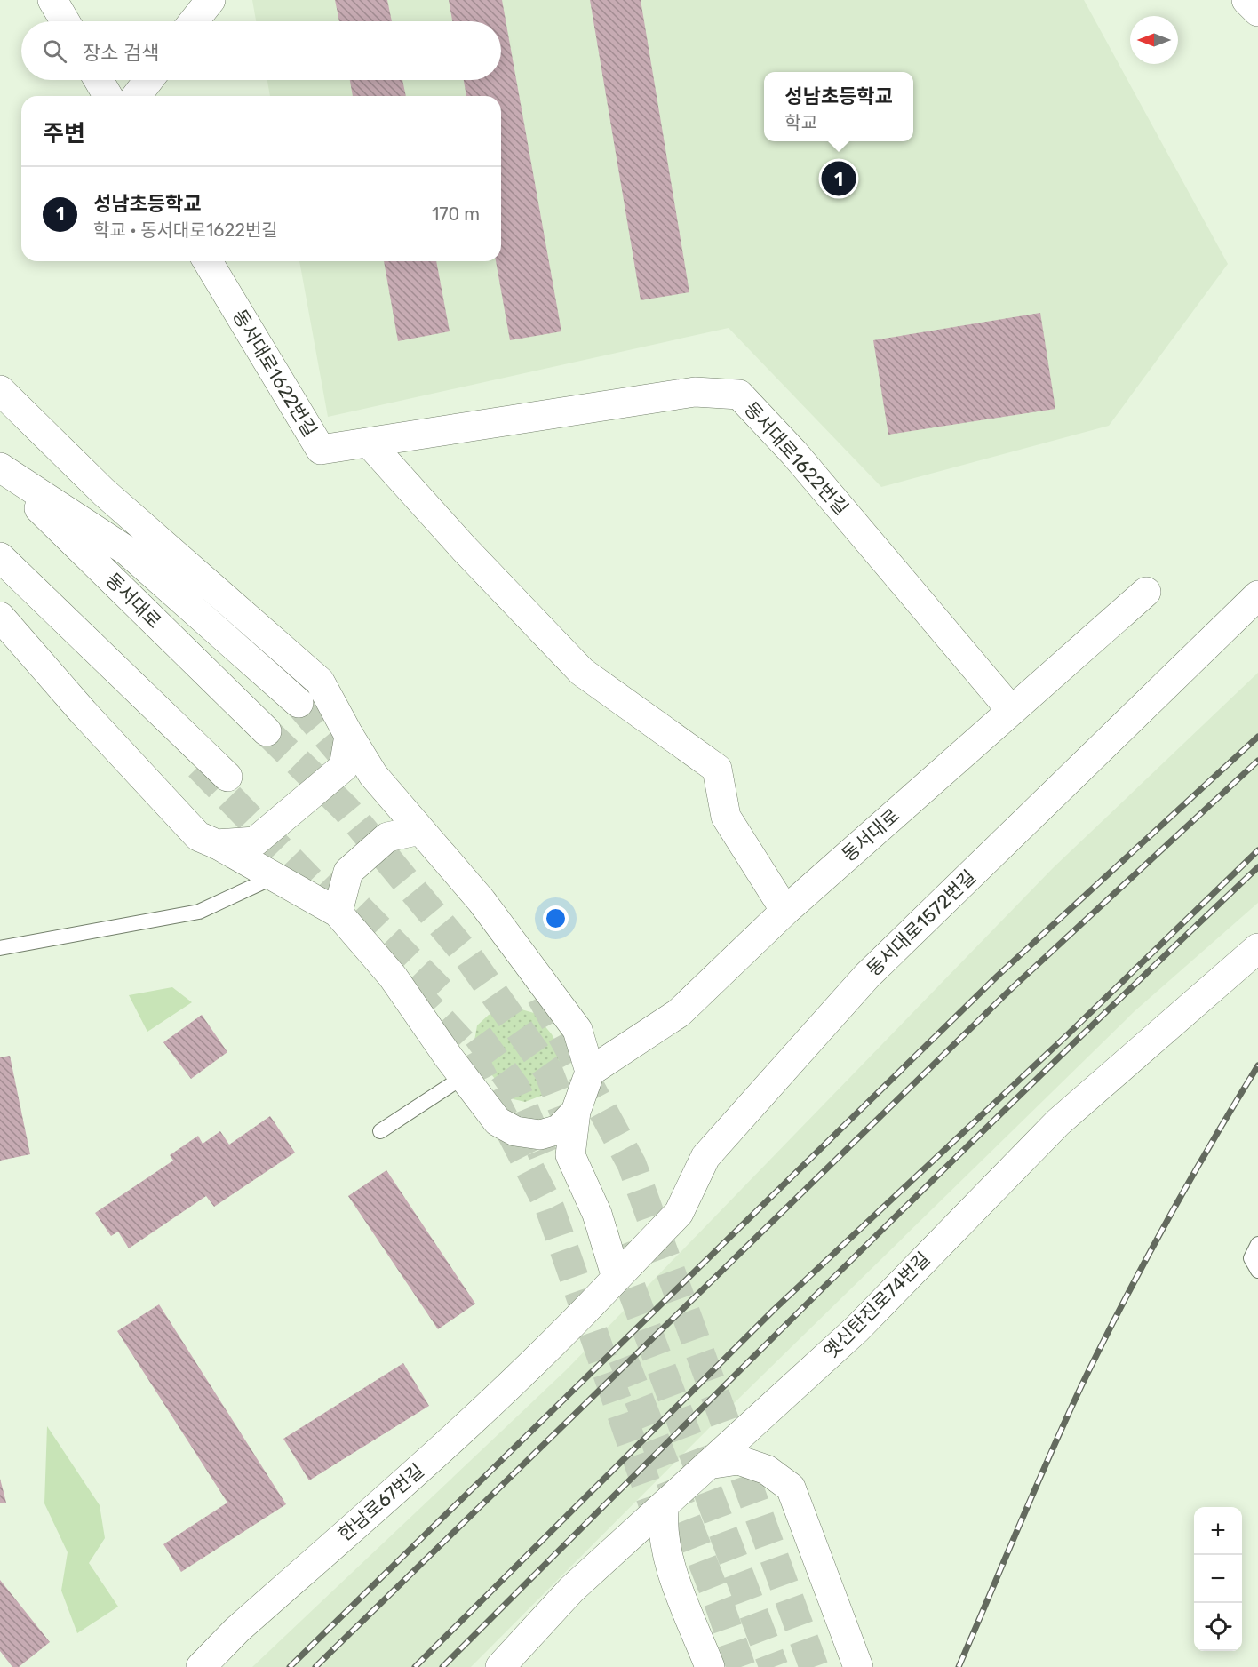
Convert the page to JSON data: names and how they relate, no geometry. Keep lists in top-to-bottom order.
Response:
{
  "streets": {
    "street": [
      "동서대로1622번길",
      "동서대로",
      "동서대로1572번길",
      "옛신탄진로74번길",
      "한남로67번길"
    ]
  },
  "crossings": [
    ["동서대로1622번길", "동서대로"],
    ["동서대로1572번길", "한남로67번길"]
  ],
  "north": "left",
  "page": {
    "search": "장소 검색",
    "popup": ["성남초등학교", "학교"],
    "heading": "주변",
    "pins": "1",
    "list": [
      {
        "mark": "1",
        "name": "성남초등학교",
        "note": "학교 · 동서대로1622번길",
        "value": "170 m"
      }
    ],
    "map_buttons": ["+", "−"]
  }
}
